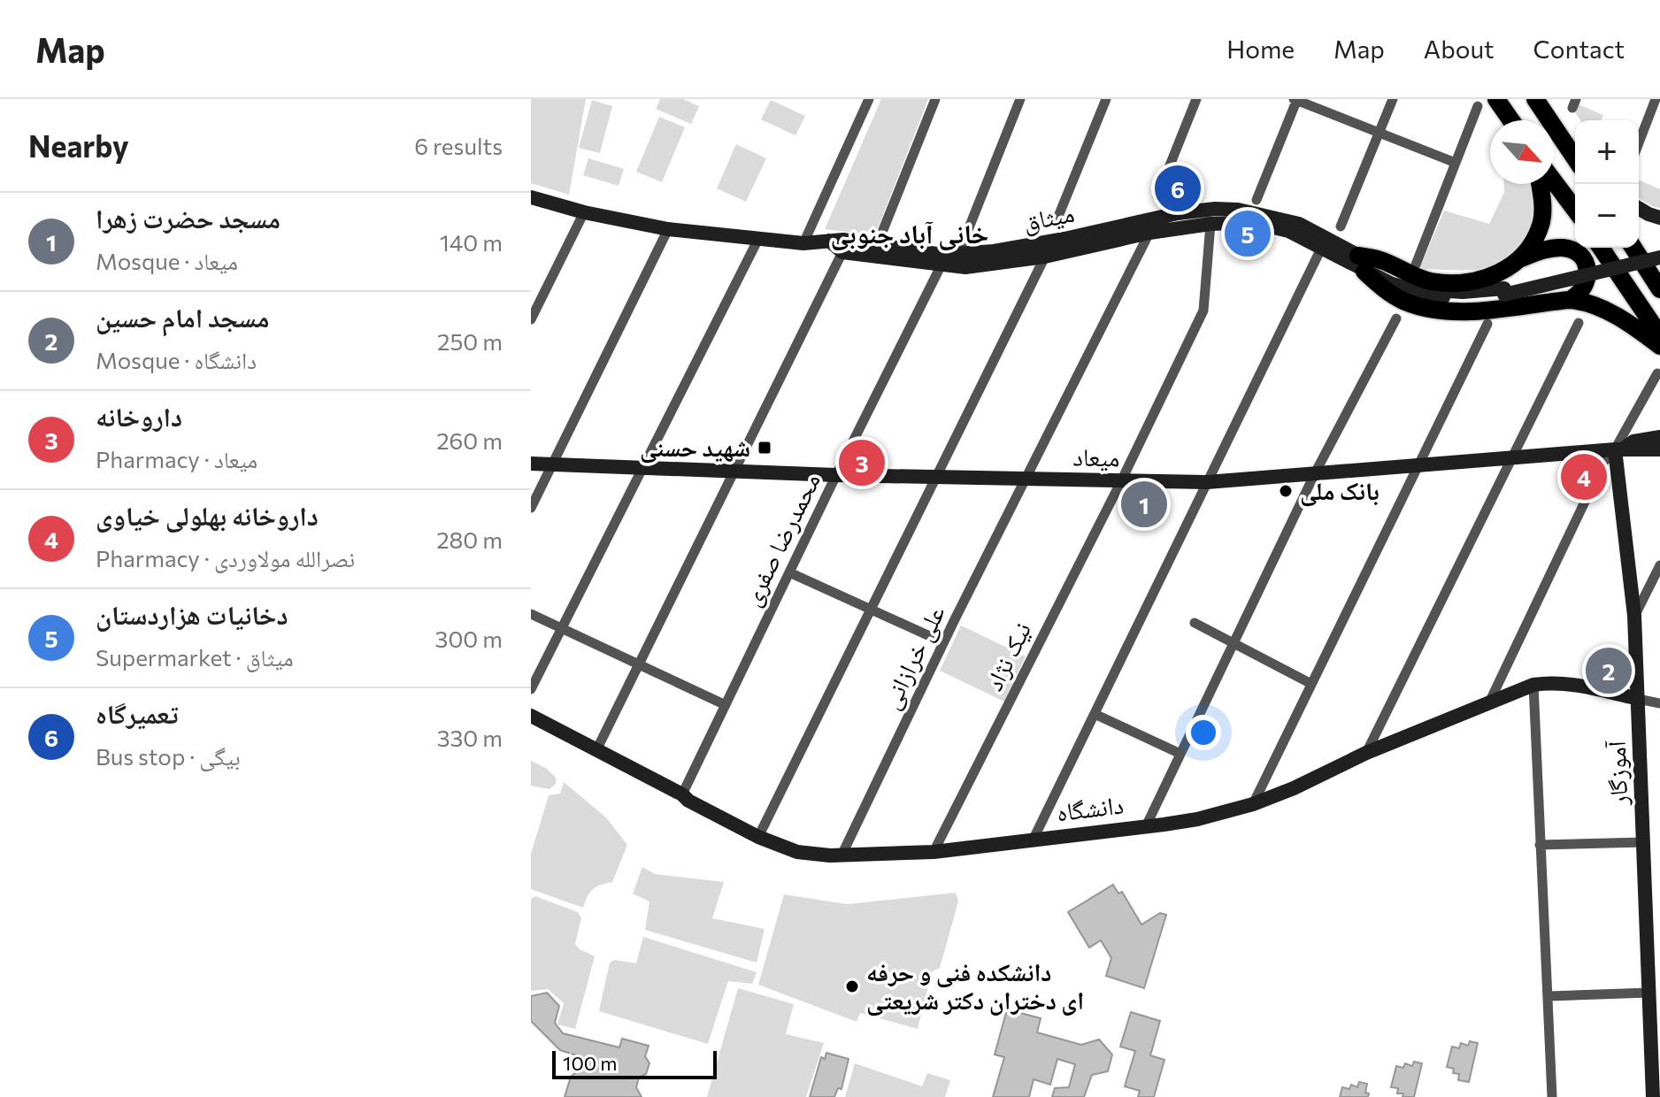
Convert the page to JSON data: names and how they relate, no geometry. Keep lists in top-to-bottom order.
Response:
{
  "streets": {
    "street": [
      "میثاق",
      "میعاد",
      "محمدرضا صفری",
      "نیک نژاد",
      "علی خرازانی",
      "آموزگار",
      "دانشگاه"
    ]
  },
  "crossings": [
    ["میثاق", "محمدرضا صفری"],
    ["میثاق", "نیک نژاد"],
    ["میثاق", "علی خرازانی"],
    ["میعاد", "محمدرضا صفری"],
    ["میعاد", "نیک نژاد"],
    ["میعاد", "علی خرازانی"],
    ["میعاد", "آموزگار"],
    ["محمدرضا صفری", "دانشگاه"],
    ["نیک نژاد", "دانشگاه"],
    ["علی خرازانی", "دانشگاه"],
    ["آموزگار", "دانشگاه"]
  ],
  "districts": ["خانی آباد جنوبی"],
  "places": {
    "transit": ["شهید حسنی"],
    "other": ["بانک ملی", "دانشکده فنی و حرفه ای دختران دکتر شریعتی"]
  },
  "scale_bar": "100 m",
  "north": "bottom right",
  "page": {
    "header": "Map",
    "nav": [
      "Home",
      "Map",
      "About",
      "Contact"
    ],
    "heading": ["Nearby", "6 results"],
    "map_buttons": ["+", "−"],
    "pins": [
      "6",
      "5",
      "3",
      "4",
      "1",
      "2"
    ],
    "list": [
      {
        "mark": "1",
        "name": "مسجد حضرت زهرا",
        "note": "Mosque · میعاد",
        "value": "140 m"
      },
      {
        "mark": "2",
        "name": "مسجد امام حسین",
        "note": "Mosque · دانشگاه",
        "value": "250 m"
      },
      {
        "mark": "3",
        "name": "داروخانه",
        "note": "Pharmacy · میعاد",
        "value": "260 m"
      },
      {
        "mark": "4",
        "name": "داروخانه بهلولی خیاوی",
        "note": "Pharmacy · نصرالله مولاوردی",
        "value": "280 m"
      },
      {
        "mark": "5",
        "name": "دخانیات هزاردستان",
        "note": "Supermarket · میثاق",
        "value": "300 m"
      },
      {
        "mark": "6",
        "name": "تعمیرگاه",
        "note": "Bus stop · بیگی",
        "value": "330 m"
      }
    ],
    "scale": "100 m"
  }
}
